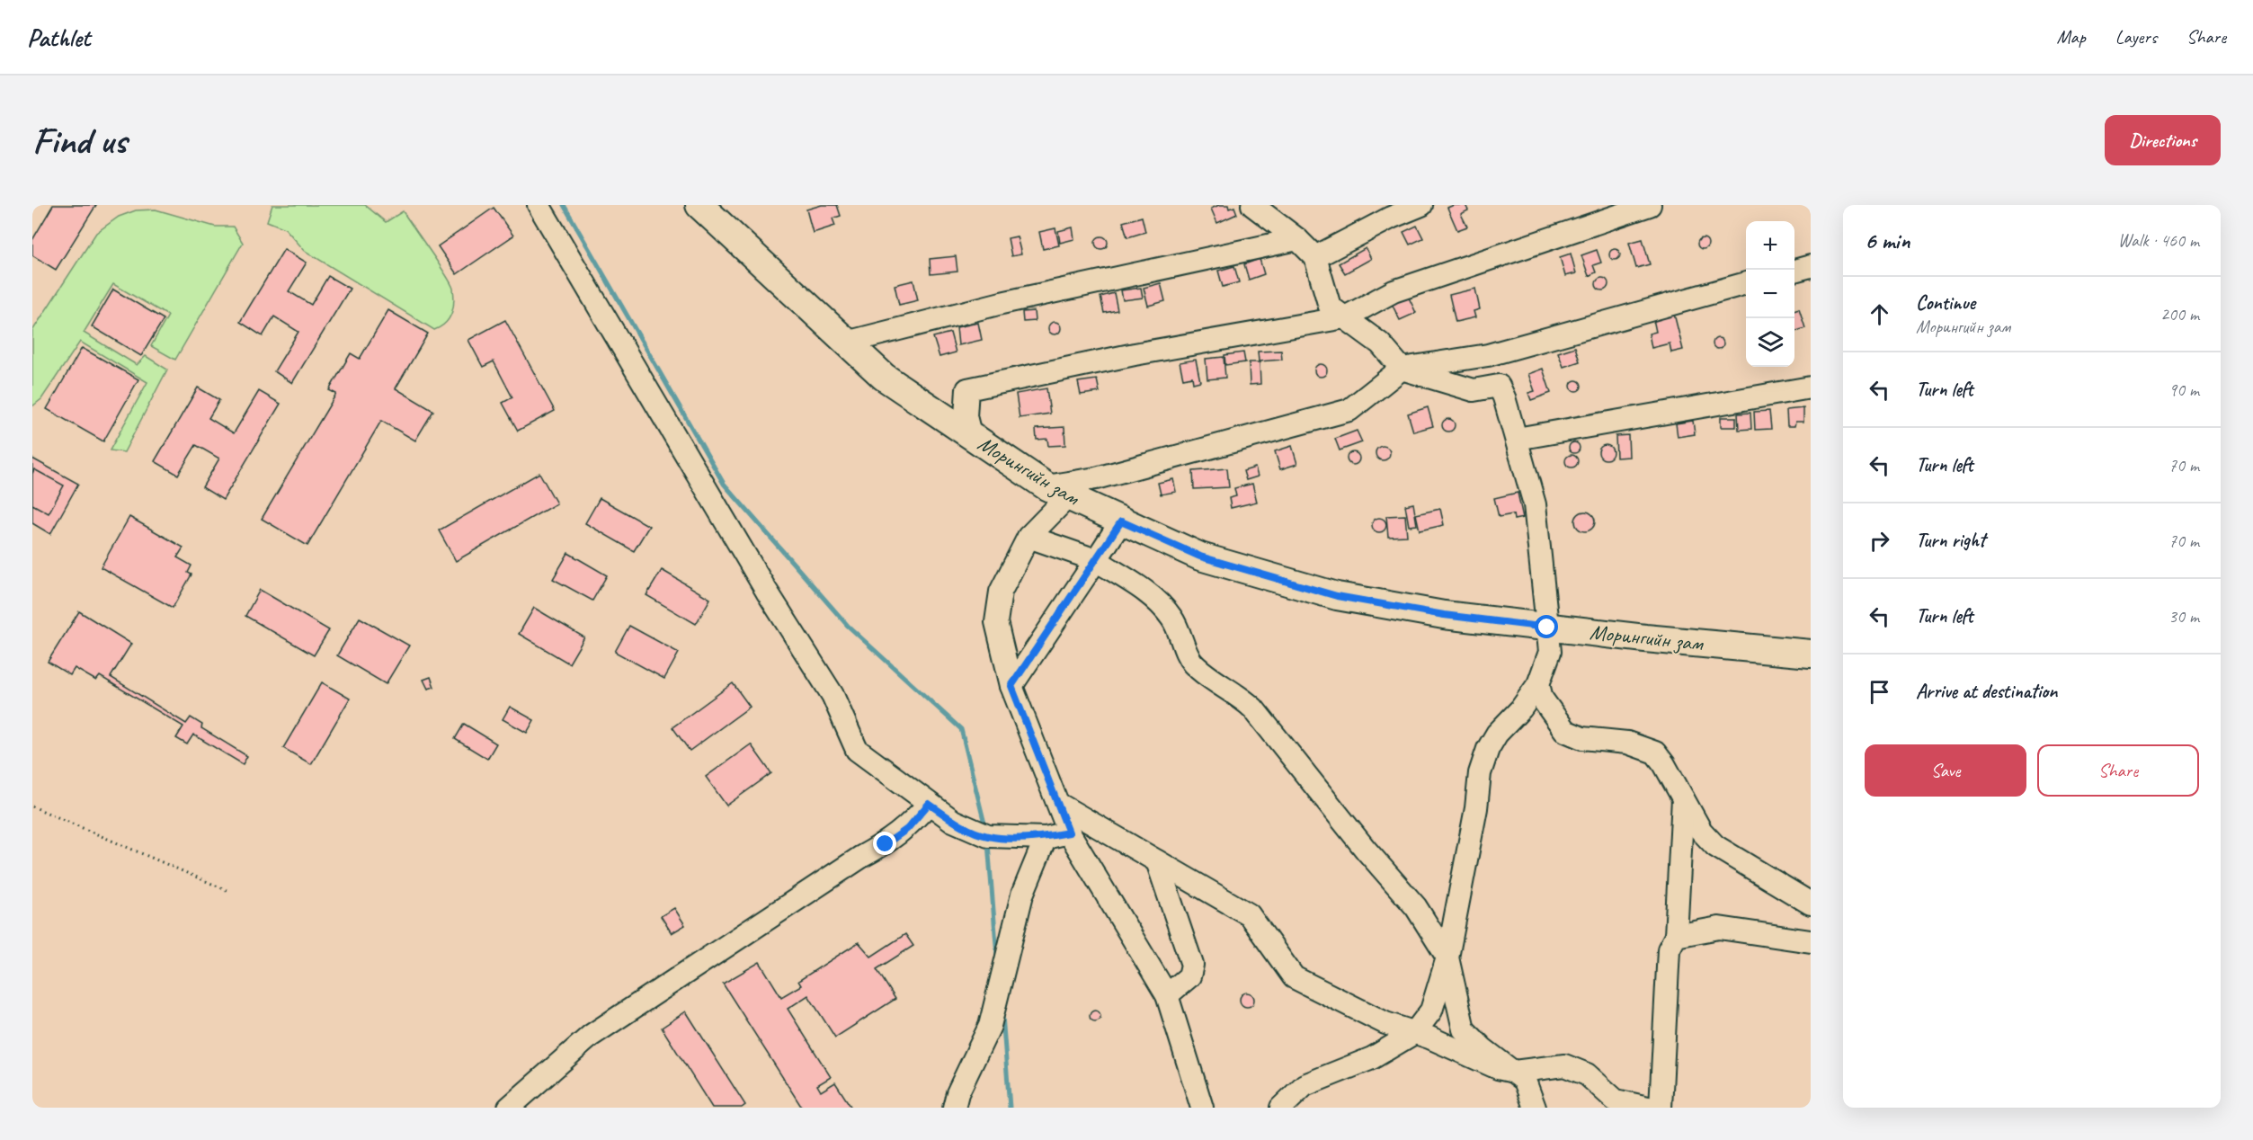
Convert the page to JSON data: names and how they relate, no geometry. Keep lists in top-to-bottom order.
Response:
{
  "streets": {
    "main road": ["Морингийн зам"]
  },
  "page": {
    "header": "Pathlet",
    "nav": ["Map", "Layers", "Share"],
    "buttons": [
      "Directions",
      ["Save", "Share"]
    ],
    "title": "Find us",
    "heading": ["6 min", "Walk · 460 m"],
    "map_buttons": ["+", "−"],
    "list": [
      ["Continue", "Морингийн зам", "200 m"],
      ["Turn left", "90 m"],
      ["Turn left", "70 m"],
      ["Turn right", "70 m"],
      ["Turn left", "30 m"],
      "Arrive at destination"
    ]
  }
}
